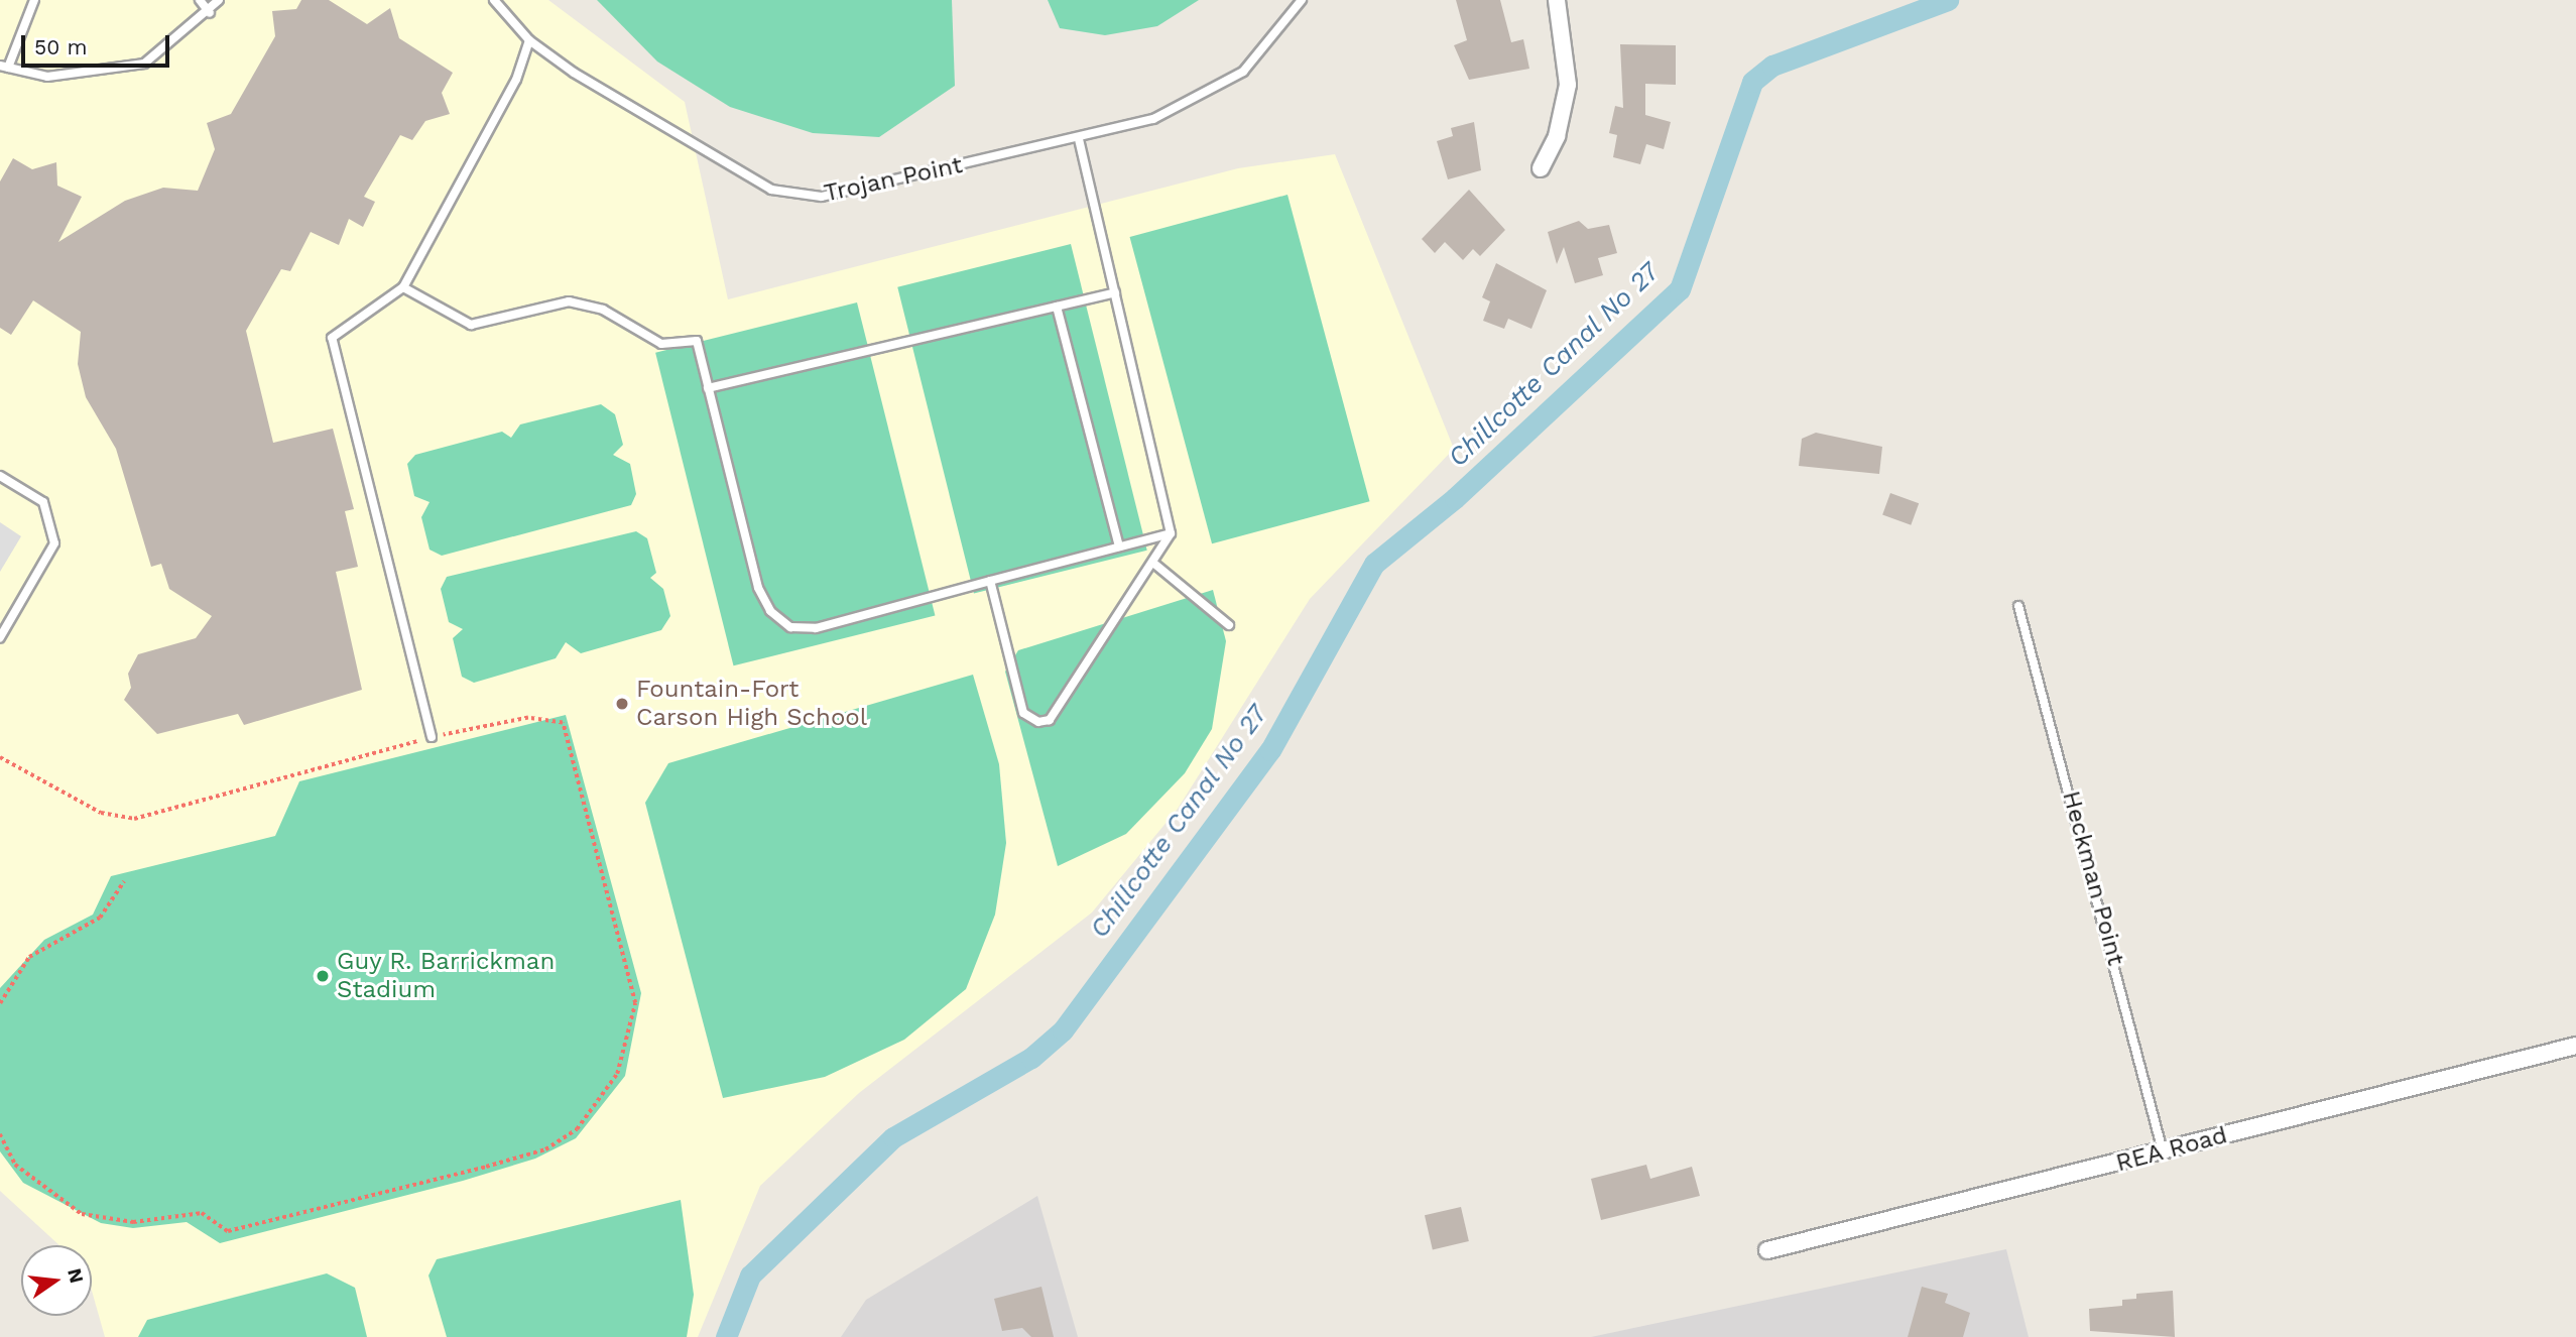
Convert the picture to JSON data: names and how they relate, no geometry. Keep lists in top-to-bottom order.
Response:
{
  "streets": {
    "street": ["REA Road"],
    "lane": ["Trojan Point", "Heckman Point"]
  },
  "crossings": [
    ["Heckman Point", "REA Road"]
  ],
  "water": ["Chillcotte Canal No 27"],
  "places": ["Fountain-Fort Carson High School", "Guy R. Barrickman Stadium"],
  "scale_bar": "50 m",
  "north": "right"
}
